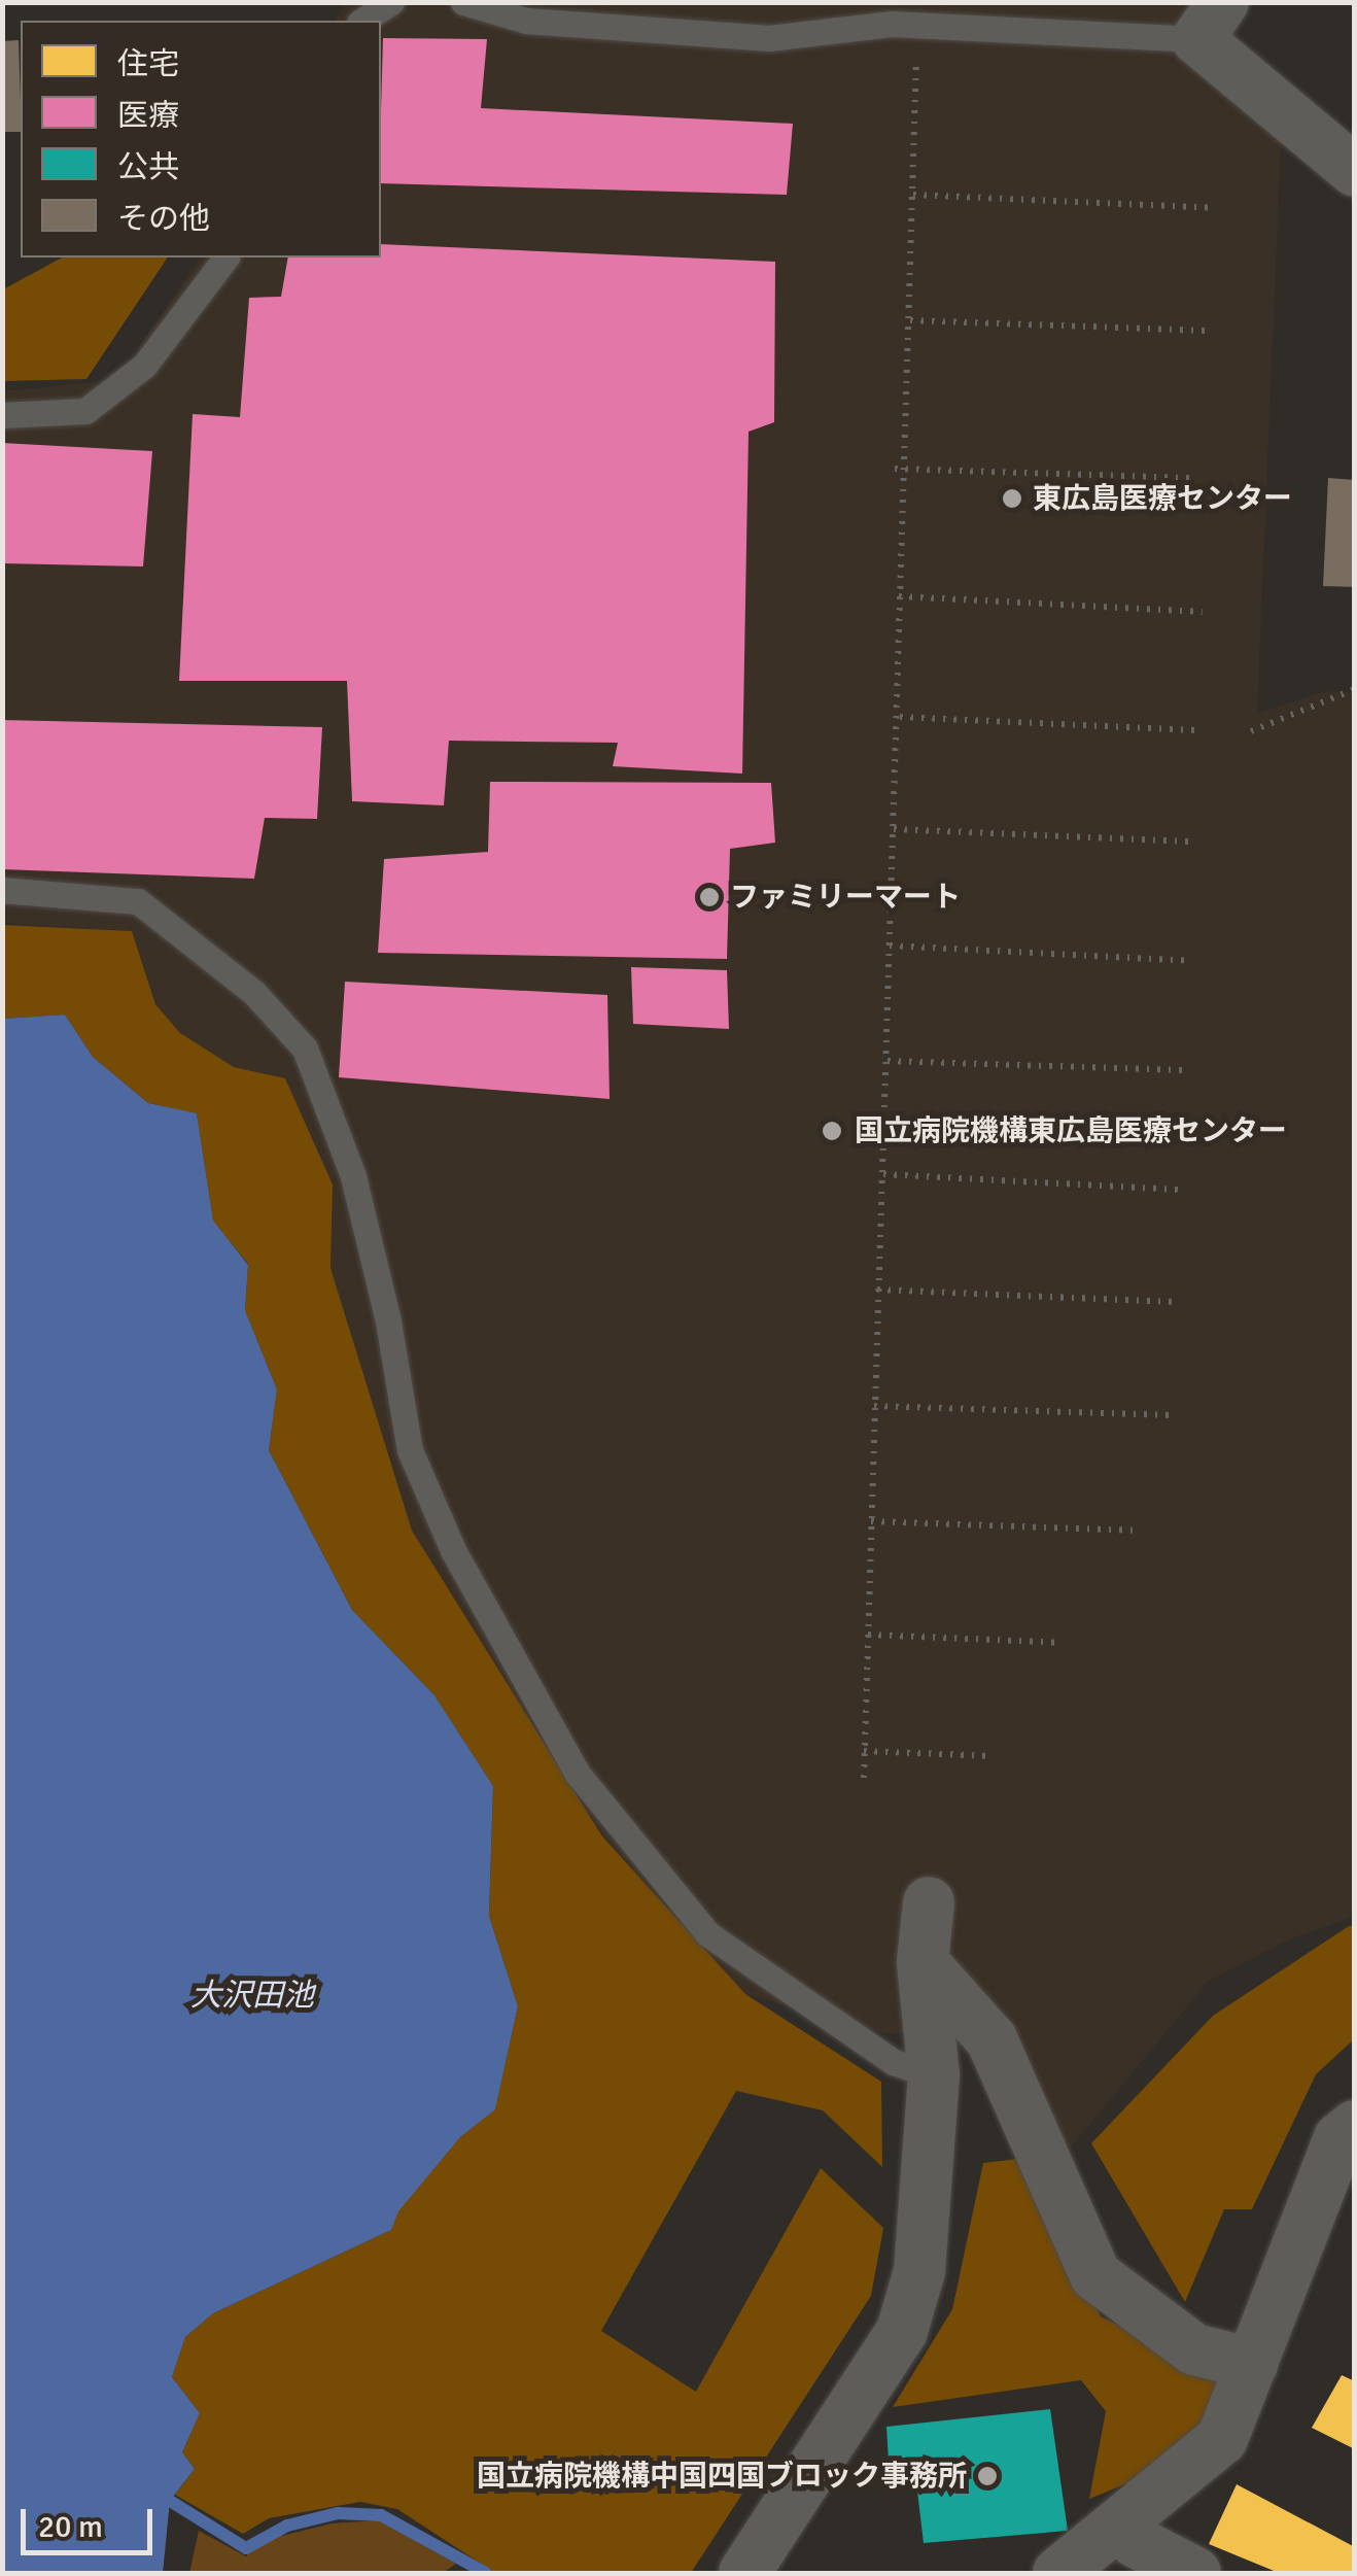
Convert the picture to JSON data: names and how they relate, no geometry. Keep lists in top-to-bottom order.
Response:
{
  "water": ["大沢田池"],
  "places": [
    "東広島医療センター",
    "ファミリーマート",
    "国立病院機構東広島医療センター",
    "国立病院機構中国四国ブロック事務所"
  ],
  "legend": [
    "住宅",
    "医療",
    "公共",
    "その他"
  ],
  "scale_bar": "20 m"
}
